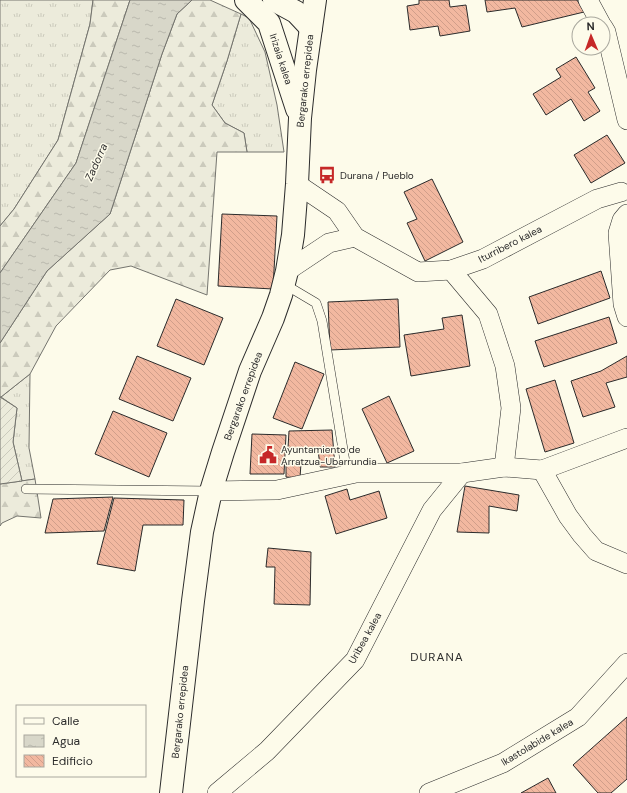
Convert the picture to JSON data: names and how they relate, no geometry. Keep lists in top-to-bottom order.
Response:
{
  "streets": {
    "street": [
      "Irizaia kalea",
      "Bergarako errepidea",
      "Iturribero kalea",
      "Uribea kalea",
      "Ikastolabide kalea"
    ]
  },
  "crossings": [
    ["Irizaia kalea", "Bergarako errepidea"],
    ["Bergarako errepidea", "Iturribero kalea"]
  ],
  "districts": ["DURANA"],
  "water": ["Zadorra"],
  "places": {
    "bus stop": ["Durana / Pueblo"],
    "public building": ["Ayuntamiento de Arratzua-Ubarrundia"]
  },
  "legend": ["Calle", "Agua", "Edificio"],
  "north": "top"
}
